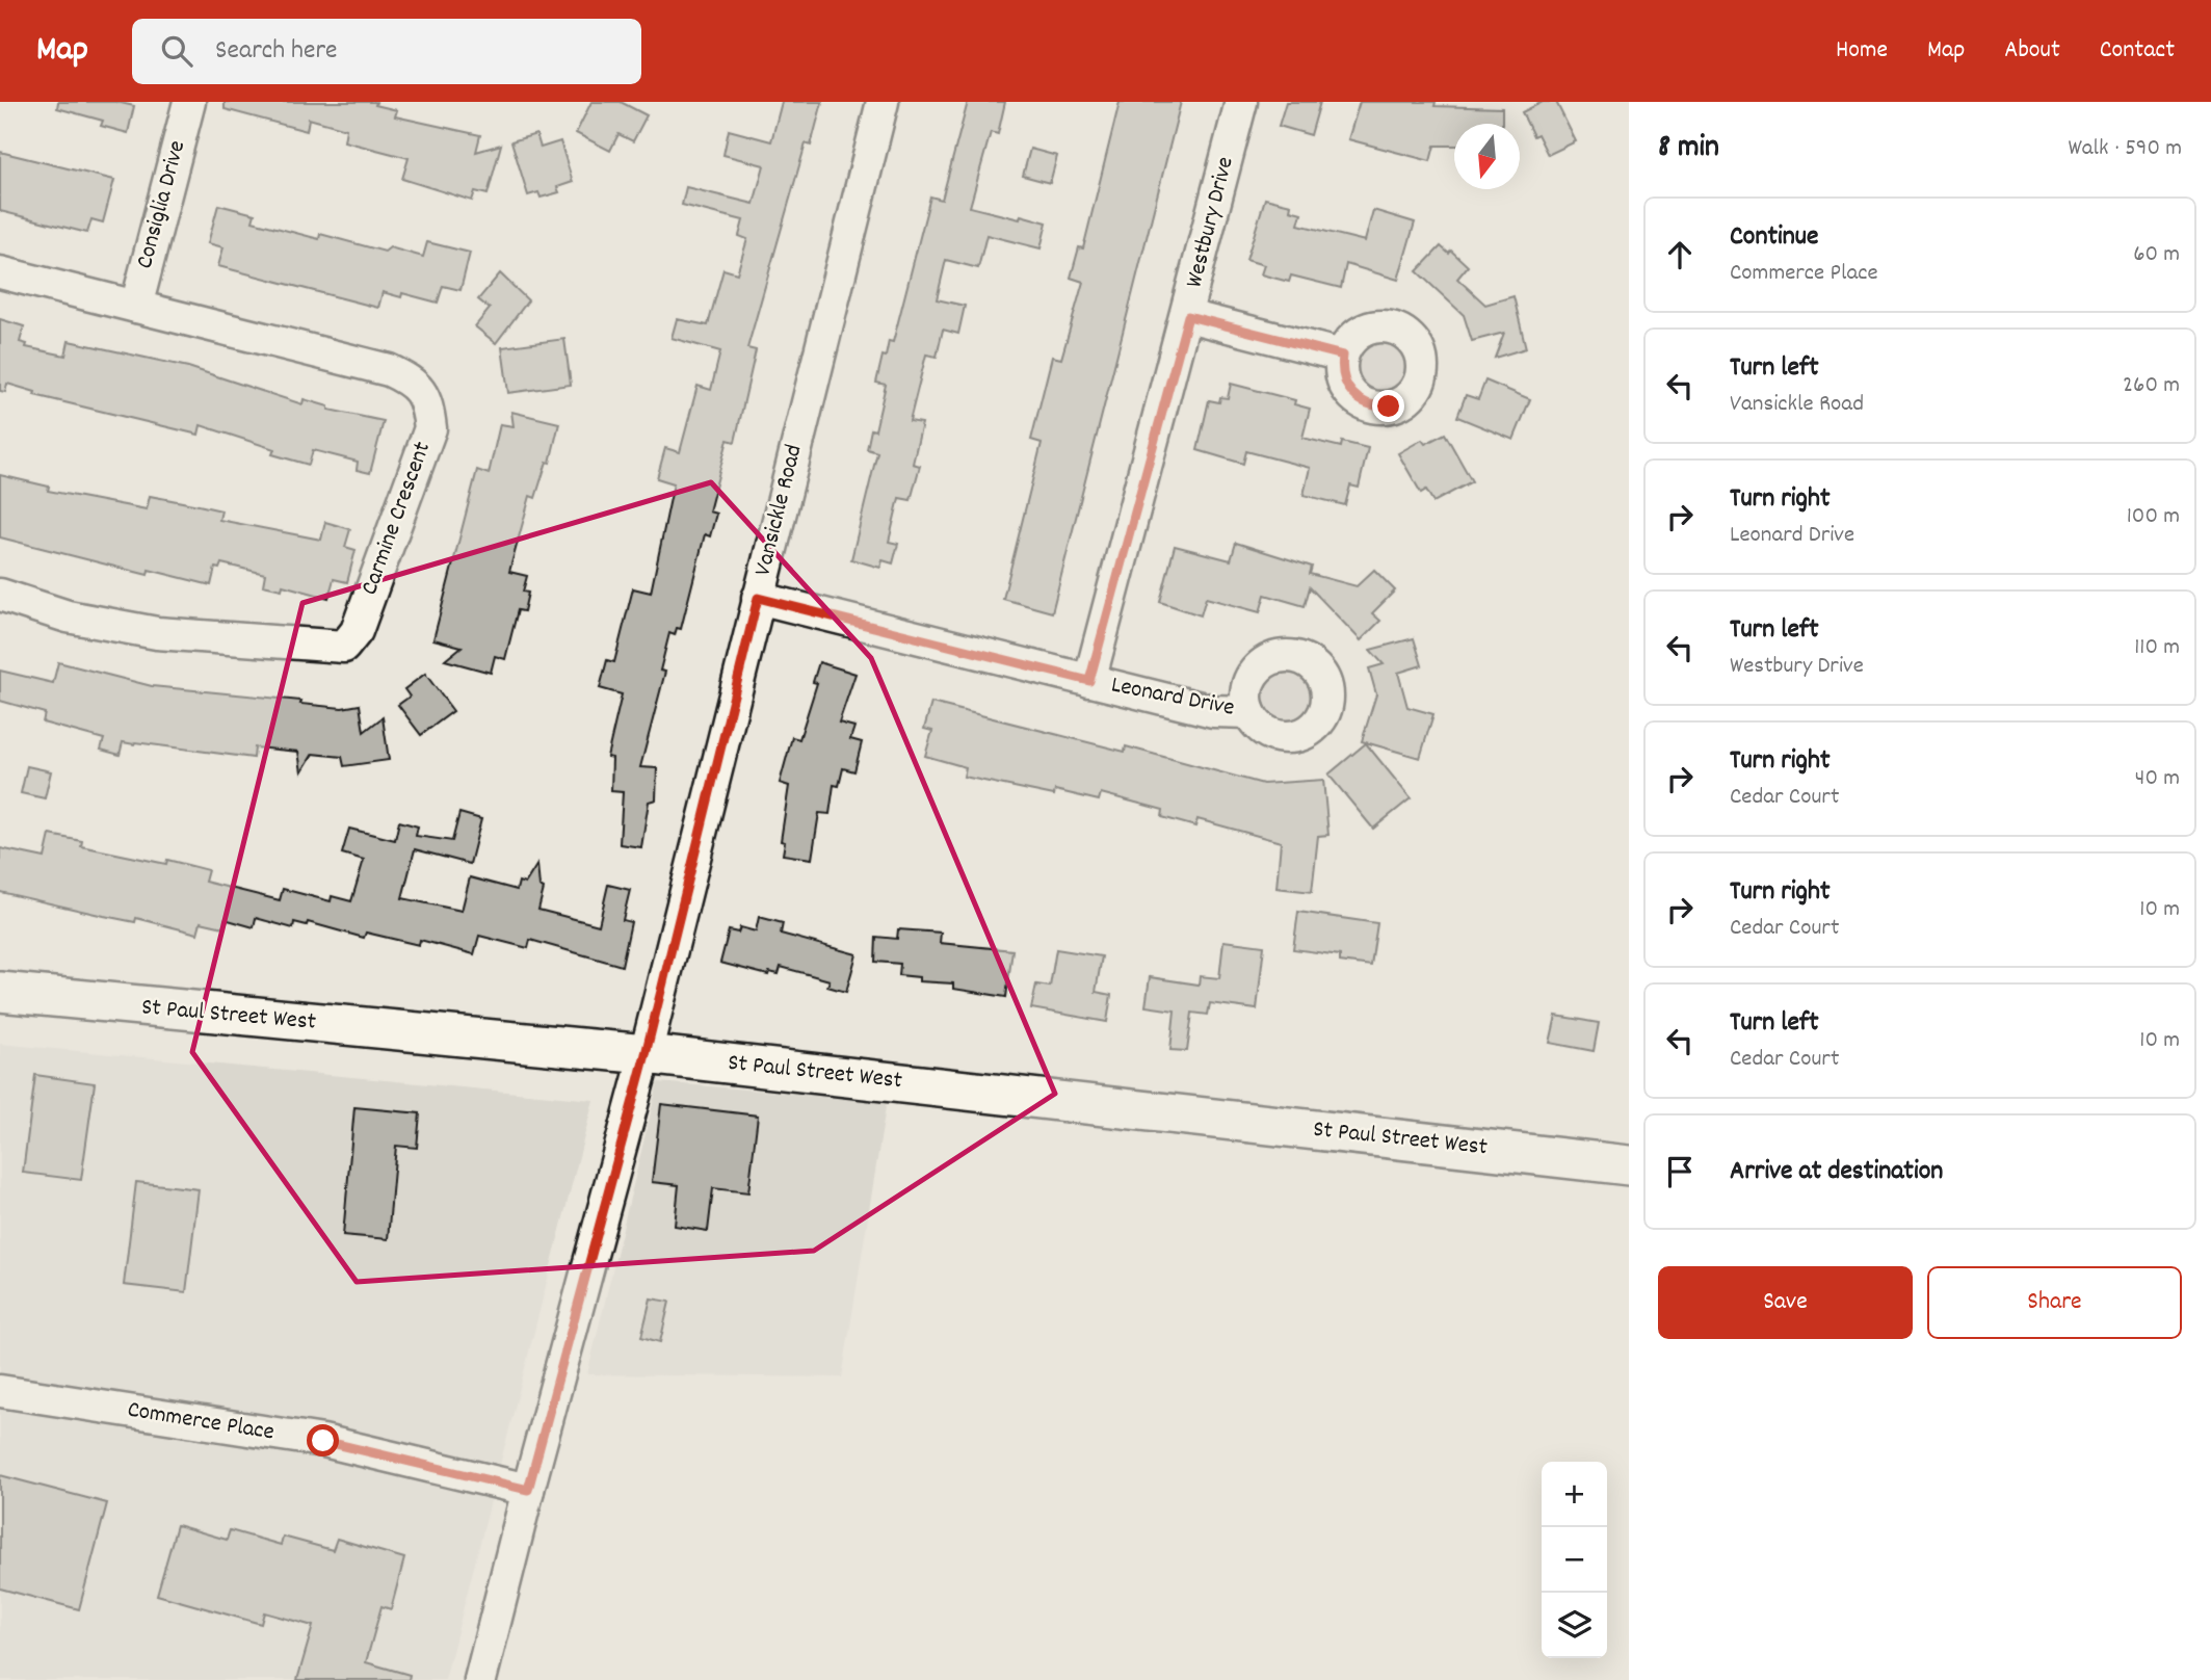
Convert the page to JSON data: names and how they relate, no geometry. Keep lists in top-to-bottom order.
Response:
{
  "streets": {
    "main road": ["St Paul Street West"],
    "street": [
      "Consiglia Drive",
      "Westbury Drive",
      "Vansickle Road",
      "Carmine Crescent",
      "Leonard Drive",
      "Commerce Place"
    ]
  },
  "crossings": [
    ["Consiglia Drive", "Carmine Crescent"],
    ["Westbury Drive", "Leonard Drive"],
    ["Vansickle Road", "Leonard Drive"],
    ["Vansickle Road", "St Paul Street West"],
    ["Vansickle Road", "Commerce Place"]
  ],
  "north": "bottom",
  "page": {
    "header": "Map",
    "search": "Search here",
    "nav": [
      "Home",
      "Map",
      "About",
      "Contact"
    ],
    "heading": ["8 min", "Walk · 590 m"],
    "list": [
      ["Continue", "Commerce Place", "60 m"],
      ["Turn left", "Vansickle Road", "260 m"],
      ["Turn right", "Leonard Drive", "100 m"],
      ["Turn left", "Westbury Drive", "110 m"],
      ["Turn right", "Cedar Court", "40 m"],
      ["Turn right", "Cedar Court", "10 m"],
      ["Turn left", "Cedar Court", "10 m"],
      "Arrive at destination"
    ],
    "buttons": ["Save", "Share"],
    "map_buttons": ["+", "−"]
  }
}
